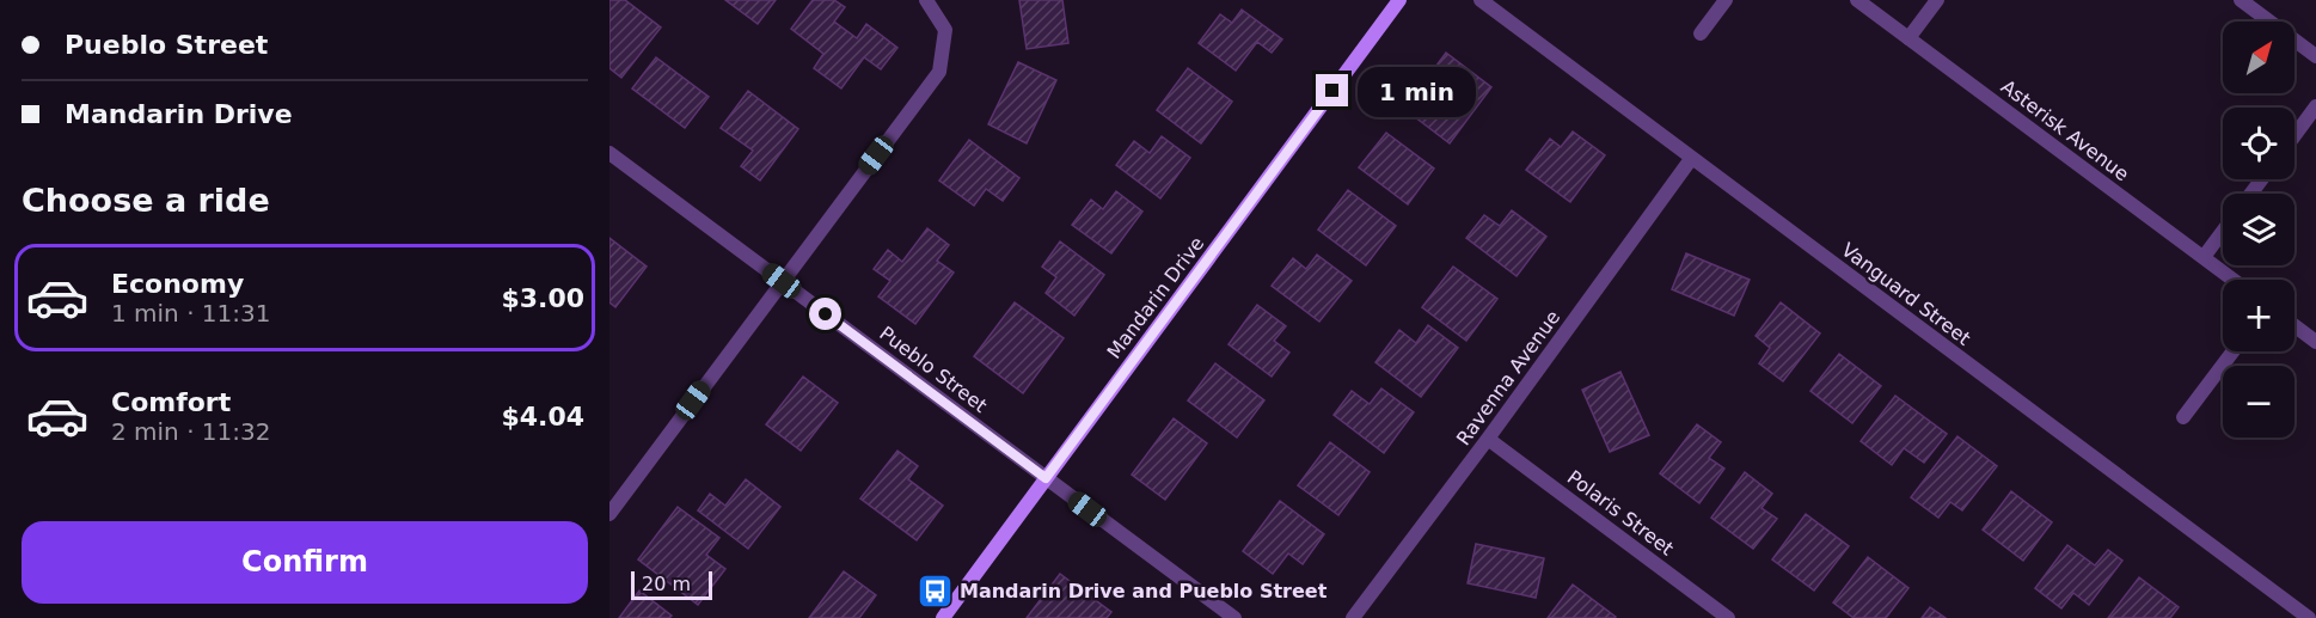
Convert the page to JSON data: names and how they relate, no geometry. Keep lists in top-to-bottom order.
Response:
{
  "streets": {
    "street": [
      "Asterisk Avenue",
      "Vanguard Street",
      "Mandarin Drive",
      "Pueblo Street",
      "Ravenna Avenue",
      "Polaris Street"
    ]
  },
  "crossings": [
    ["Vanguard Street", "Ravenna Avenue"],
    ["Mandarin Drive", "Pueblo Street"],
    ["Ravenna Avenue", "Polaris Street"]
  ],
  "places": {
    "bus stop": ["Mandarin Drive and Pueblo Street"]
  },
  "scale_bar": "20 m",
  "north": "top right",
  "page": {
    "banner": ["Pueblo Street", "Mandarin Drive"],
    "map_buttons": ["+", "−"],
    "bubble": "1 min",
    "heading": "Choose a ride",
    "list": [
      {
        "name": "Economy",
        "note": "1 min · 11:31",
        "value": "$3.00"
      },
      {
        "name": "Comfort",
        "note": "2 min · 11:32",
        "value": "$4.04"
      }
    ],
    "buttons": "Confirm",
    "scale": "20 m"
  }
}
